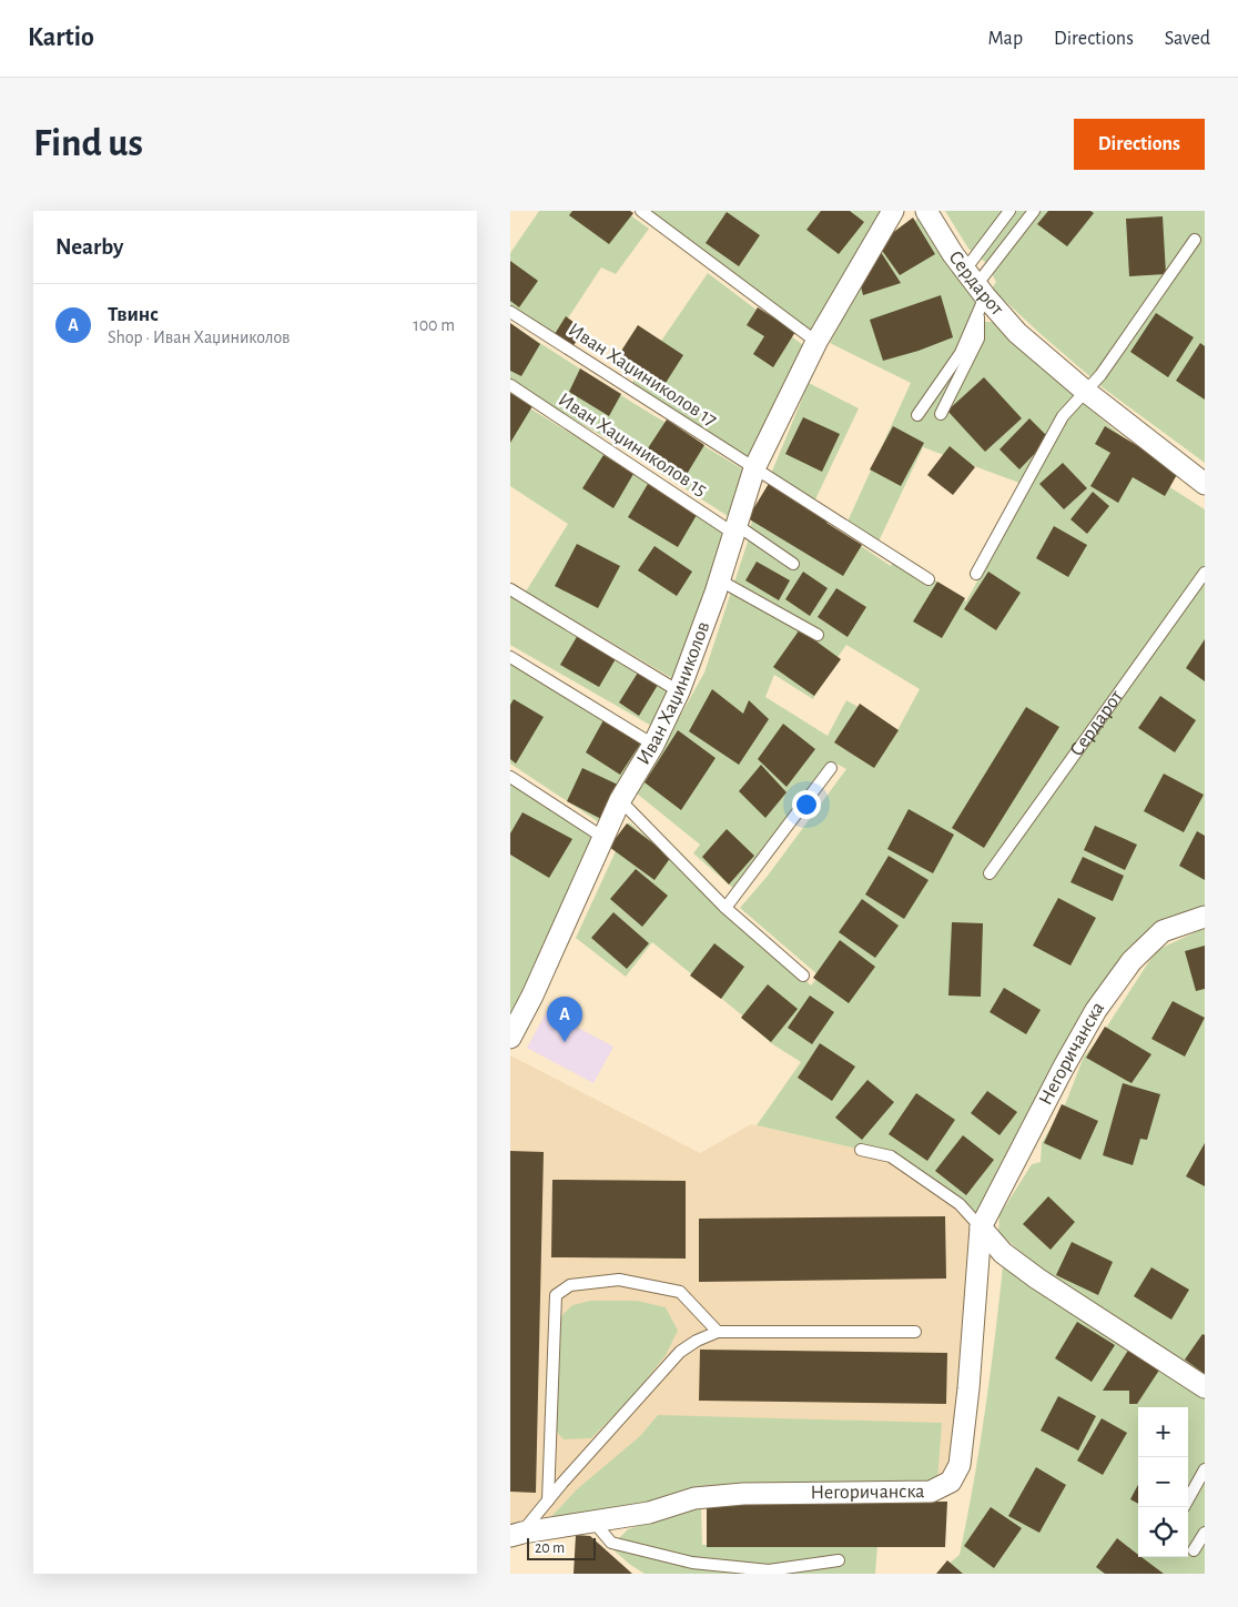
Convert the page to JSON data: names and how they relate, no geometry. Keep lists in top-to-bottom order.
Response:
{
  "streets": {
    "street": ["Сердарот", "Иван Хаџиниколов", "Негоричанска"],
    "lane": ["Иван Хаџиниколов 17", "Иван Хаџиниколов 15"]
  },
  "crossings": [
    ["Иван Хаџиниколов 17", "Иван Хаџиниколов"],
    ["Иван Хаџиниколов 15", "Иван Хаџиниколов"]
  ],
  "scale_bar": "20 m",
  "page": {
    "header": "Kartio",
    "nav": ["Map", "Directions", "Saved"],
    "buttons": "Directions",
    "title": "Find us",
    "heading": "Nearby",
    "list": [
      {
        "mark": "A",
        "name": "Твинс",
        "note": "Shop · Иван Хаџиниколов",
        "value": "100 m"
      }
    ],
    "pins": "A",
    "map_buttons": ["+", "−"],
    "scale": "20 m"
  }
}
